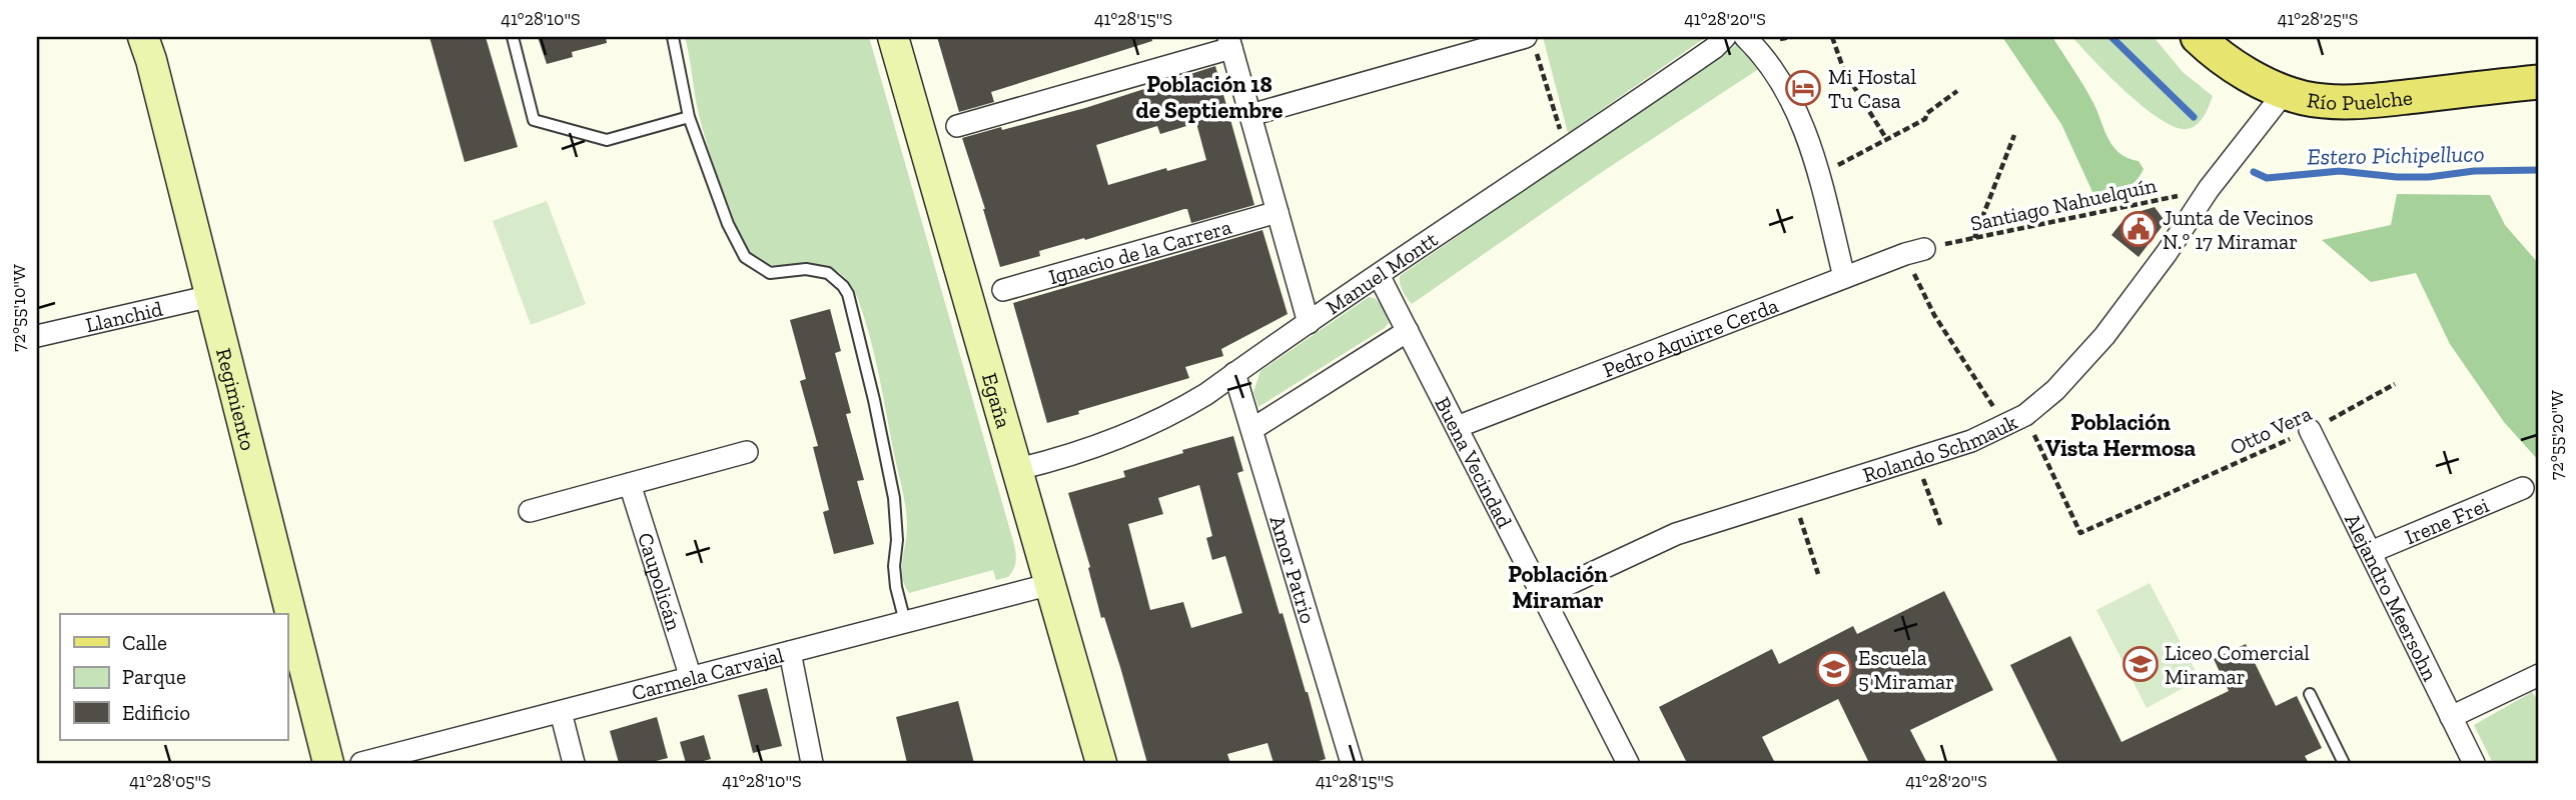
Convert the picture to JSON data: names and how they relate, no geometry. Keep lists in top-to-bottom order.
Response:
{
  "streets": {
    "main road": ["Río Puelche", "Regimiento", "Egaña"],
    "street": [
      "Ignacio de la Carrera",
      "Manuel Montt",
      "Llanchid",
      "Pedro Aguirre Cerda",
      "Rolando Schmauk",
      "Buena Vecindad",
      "Irene Frei",
      "Amor Patrio",
      "Caupolicán",
      "Alejandro Meersohn",
      "Carmela Carvajal"
    ],
    "path": ["Santiago Nahuelquín", "Otto Vera"]
  },
  "crossings": [
    ["Río Puelche", "Rolando Schmauk"],
    ["Santiago Nahuelquín", "Pedro Aguirre Cerda"],
    ["Santiago Nahuelquín", "Rolando Schmauk"],
    ["Manuel Montt", "Egaña"],
    ["Manuel Montt", "Buena Vecindad"],
    ["Manuel Montt", "Amor Patrio"],
    ["Llanchid", "Regimiento"],
    ["Pedro Aguirre Cerda", "Buena Vecindad"],
    ["Egaña", "Carmela Carvajal"],
    ["Otto Vera", "Rolando Schmauk"],
    ["Otto Vera", "Alejandro Meersohn"],
    ["Rolando Schmauk", "Buena Vecindad"],
    ["Irene Frei", "Alejandro Meersohn"],
    ["Caupolicán", "Carmela Carvajal"]
  ],
  "districts": ["Población 18 de Septiembre", "Población Vista Hermosa", "Población Miramar"],
  "water": ["Estero Pichipelluco"],
  "places": {
    "hotel": ["Mi Hostal Tu Casa"],
    "public building": ["Junta de Vecinos N.º 17 Miramar"],
    "school or university": ["Liceo Comercial Miramar", "Escuela 5 Miramar"]
  },
  "legend": ["Calle", "Parque", "Edificio"],
  "coordinates": [
    "41°28'10\"S",
    "41°28'15\"S",
    "41°28'20\"S",
    "41°28'25\"S",
    "72°55'10\"W",
    "72°55'20\"W",
    "41°28'05\"S"
  ]
}
